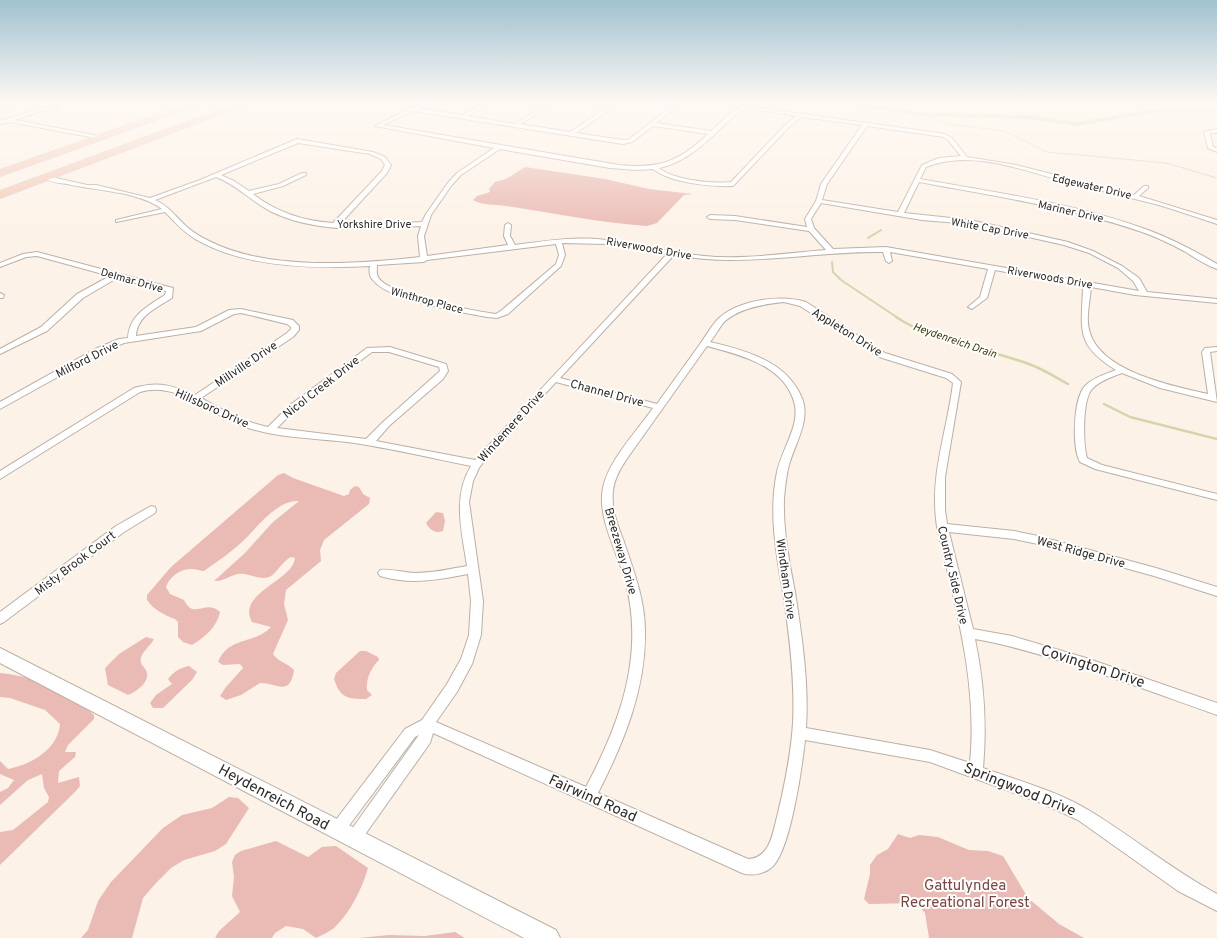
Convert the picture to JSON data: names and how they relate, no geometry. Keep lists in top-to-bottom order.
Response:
{
  "streets": {
    "street": [
      "Edgewater Drive",
      "Mariner Drive",
      "Yorkshire Drive",
      "White Cap Drive",
      "Riverwoods Drive",
      "Delmar Drive",
      "Winthrop Place",
      "Appleton Drive",
      "Milford Drive",
      "Millville Drive",
      "Nicol Creek Drive",
      "Channel Drive",
      "Hillsboro Drive",
      "Windemere Drive",
      "Breezeway Drive",
      "West Ridge Drive",
      "Misty Brook Court",
      "Country Side Drive",
      "Windham Drive",
      "Covington Drive",
      "Springwood Drive",
      "Heydenreich Road",
      "Fairwind Road"
    ]
  },
  "crossings": [
    ["Edgewater Drive", "Mariner Drive"],
    ["Edgewater Drive", "White Cap Drive"],
    ["White Cap Drive", "Riverwoods Drive"],
    ["Riverwoods Drive", "Winthrop Place"],
    ["Riverwoods Drive", "Windemere Drive"],
    ["Delmar Drive", "Milford Drive"],
    ["Appleton Drive", "Breezeway Drive"],
    ["Appleton Drive", "Country Side Drive"],
    ["Milford Drive", "Millville Drive"],
    ["Millville Drive", "Hillsboro Drive"],
    ["Nicol Creek Drive", "Hillsboro Drive"],
    ["Channel Drive", "Windemere Drive"],
    ["Channel Drive", "Breezeway Drive"],
    ["Hillsboro Drive", "Windemere Drive"],
    ["Windemere Drive", "Heydenreich Road"],
    ["Windemere Drive", "Fairwind Road"],
    ["Breezeway Drive", "Windham Drive"],
    ["Breezeway Drive", "Fairwind Road"],
    ["West Ridge Drive", "Country Side Drive"],
    ["Country Side Drive", "Covington Drive"],
    ["Country Side Drive", "Springwood Drive"],
    ["Windham Drive", "Springwood Drive"],
    ["Windham Drive", "Fairwind Road"]
  ],
  "water": ["Heydenreich Drain"],
  "parks": ["Gattulyndea Recreational Forest"]
}
